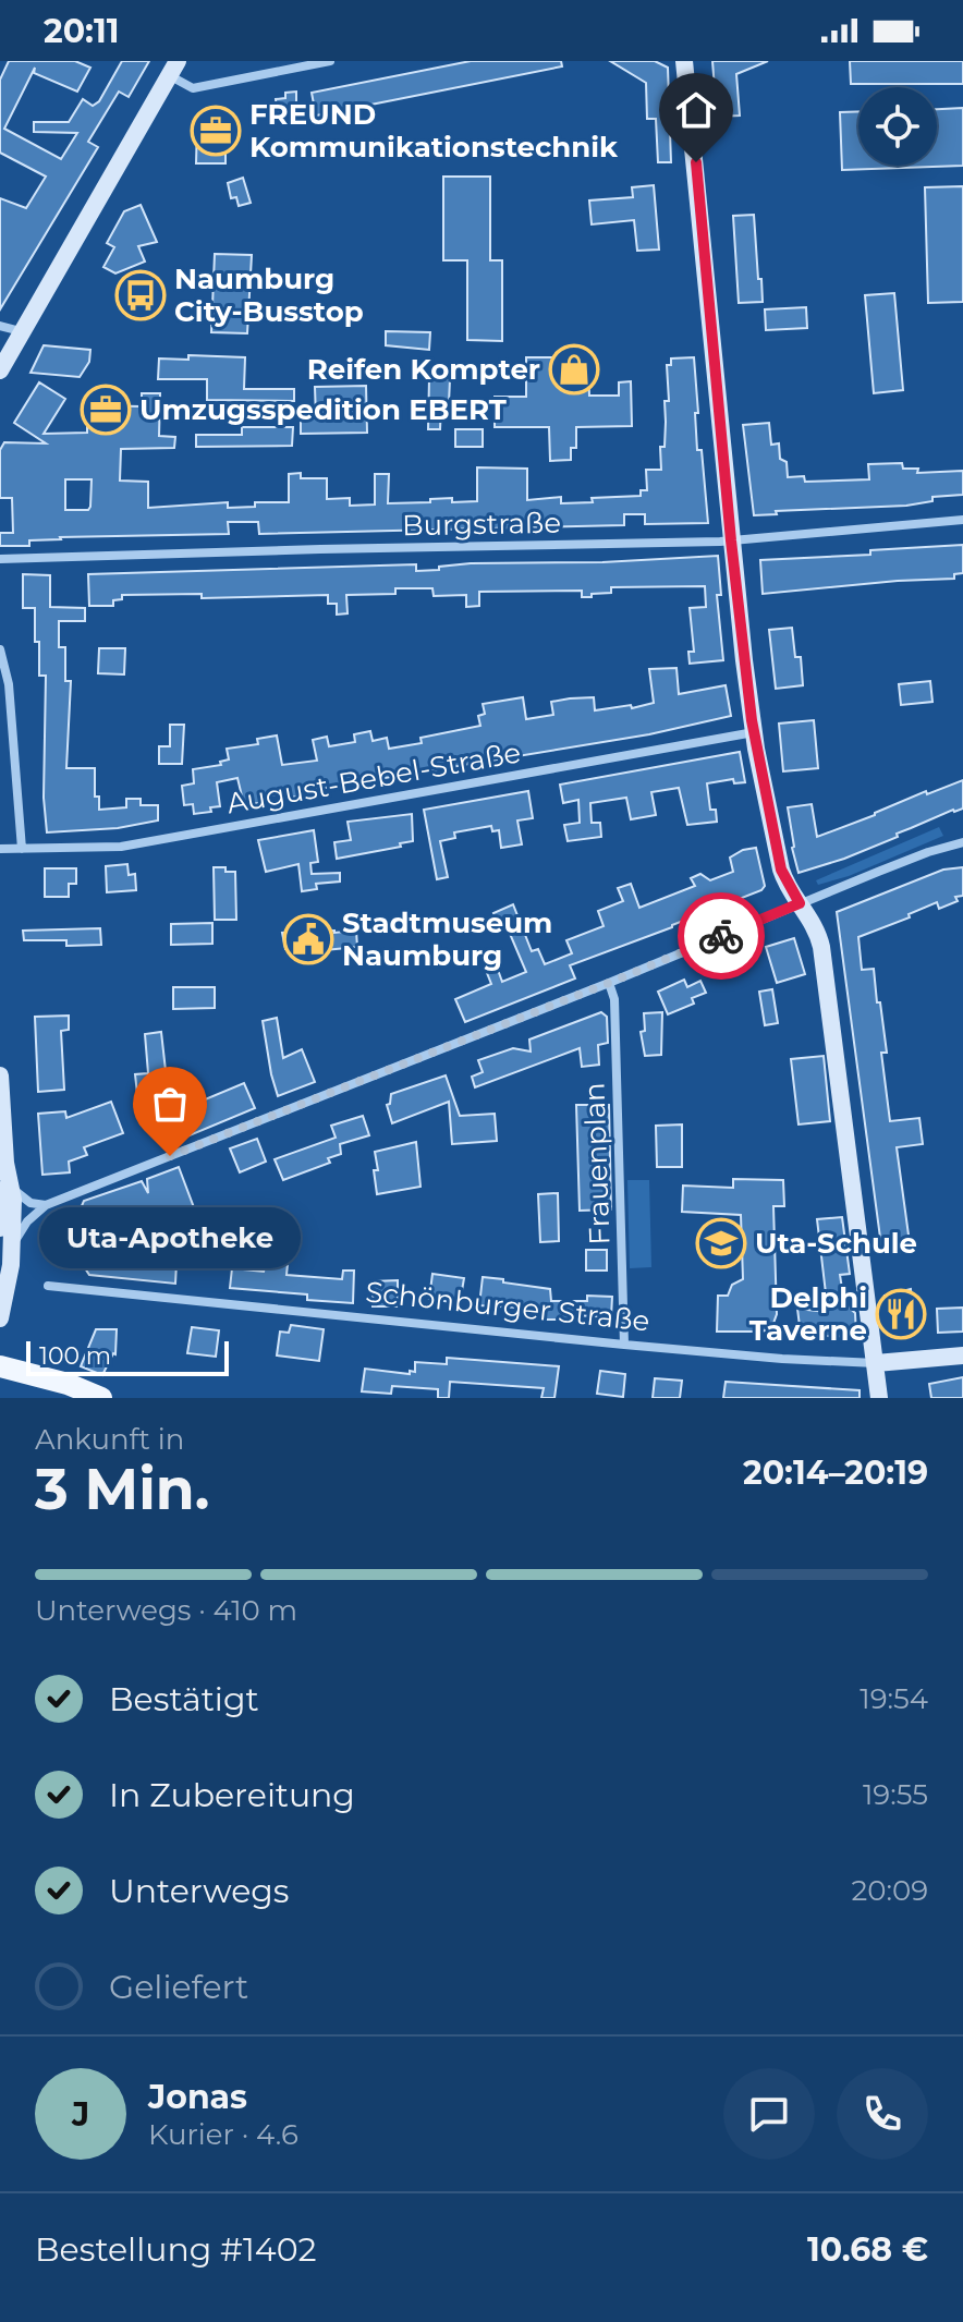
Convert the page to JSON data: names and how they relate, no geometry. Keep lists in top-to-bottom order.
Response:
{
  "streets": {
    "main road": ["Schönburger Straße"],
    "street": ["Burgstraße", "August-Bebel-Straße", "Frauenplan"]
  },
  "crossings": [
    ["Frauenplan", "Schönburger Straße"]
  ],
  "places": {
    "office": ["FREUND Kommunikationstechnik", "Umzugsspedition EBERT"],
    "bus stop": ["Naumburg City-Busstop"],
    "shop": ["Reifen Kompter"],
    "public building": ["Stadtmuseum Naumburg"],
    "other": ["Uta-Apotheke"],
    "school or university": ["Uta-Schule"],
    "restaurant": ["Delphi Taverne"]
  },
  "scale_bar": "100 m",
  "page": {
    "status": "20:11",
    "bubble": "Uta-Apotheke",
    "scale": "100 m",
    "heading": ["3 Min.", "Ankunft in", "20:14–20:19"],
    "panel": [
      "Jonas",
      "Kurier · 4.6",
      "Bestellung #1402",
      "10.68 €"
    ],
    "bar": "Unterwegs · 410 m",
    "list": [
      ["Bestätigt", "19:54"],
      ["In Zubereitung", "19:55"],
      ["Unterwegs", "20:09"],
      "Geliefert"
    ],
    "round": "J"
  }
}
